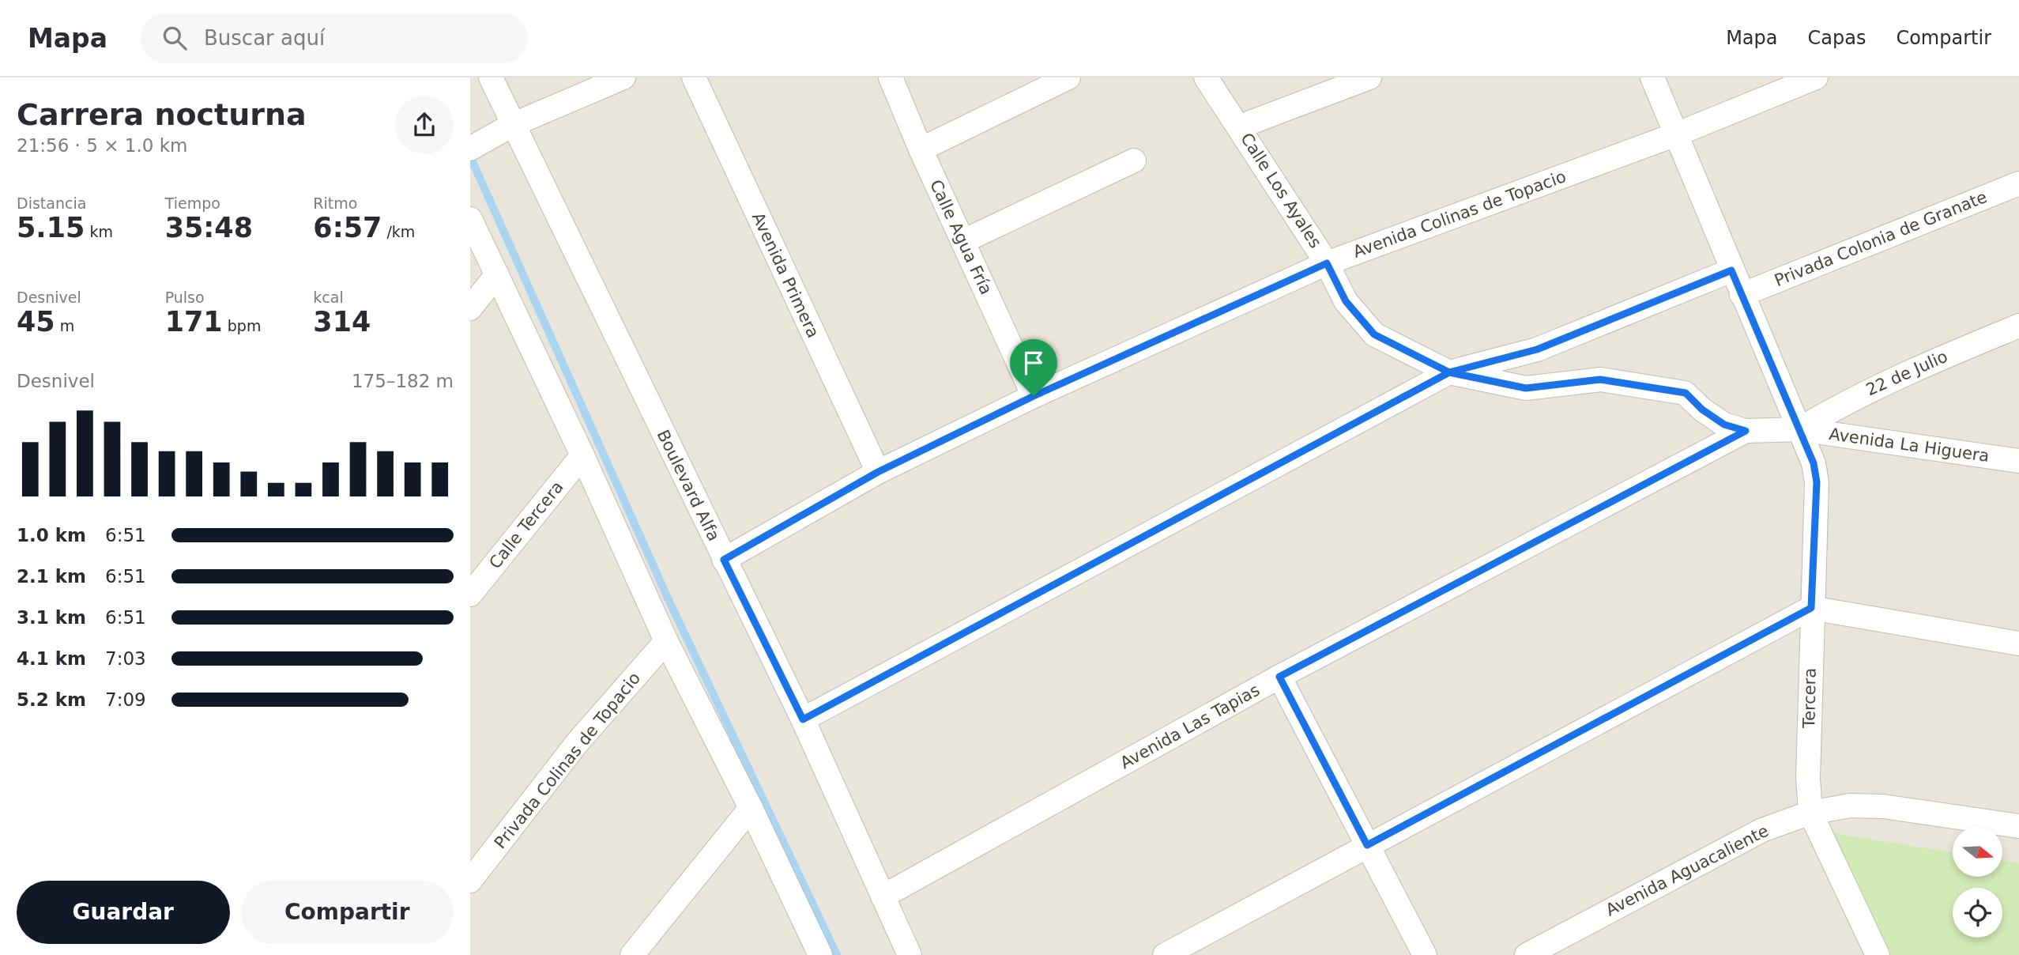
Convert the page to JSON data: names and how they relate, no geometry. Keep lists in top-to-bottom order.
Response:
{
  "streets": {
    "street": [
      "Calle Los Ayales",
      "Avenida Colinas de Topacio",
      "Calle Agua Fría",
      "Privada Colonia de Granate",
      "Avenida Primera",
      "22 de Julio",
      "Avenida La Higuera",
      "Boulevard Alfa",
      "Calle Tercera",
      "Tercera",
      "Avenida Las Tapias",
      "Privada Colinas de Topacio",
      "Avenida Aguacaliente"
    ]
  },
  "crossings": [
    ["Calle Los Ayales", "Avenida Colinas de Topacio"],
    ["Calle Los Ayales", "Avenida Las Tapias"],
    ["Avenida Colinas de Topacio", "Calle Agua Fría"],
    ["Avenida Colinas de Topacio", "Avenida Primera"],
    ["Avenida Colinas de Topacio", "Boulevard Alfa"],
    ["Avenida Colinas de Topacio", "Tercera"],
    ["Privada Colonia de Granate", "Tercera"],
    ["22 de Julio", "Avenida La Higuera"],
    ["22 de Julio", "Tercera"],
    ["22 de Julio", "Avenida Las Tapias"],
    ["Avenida La Higuera", "Tercera"],
    ["Avenida La Higuera", "Avenida Las Tapias"],
    ["Boulevard Alfa", "Avenida Las Tapias"],
    ["Tercera", "Avenida Las Tapias"],
    ["Tercera", "Avenida Aguacaliente"]
  ],
  "north": "right",
  "page": {
    "header": "Mapa",
    "search": "Buscar aquí",
    "nav": ["Mapa", "Capas", "Compartir"],
    "heading": ["Carrera nocturna", "21:56 · 5 × 1.0 km"],
    "stats": [
      ["Distancia", "5.15 km"],
      ["Tiempo", "35:48"],
      ["Ritmo", "6:57 /km"],
      ["Desnivel", "45 m"],
      ["Pulso", "171 bpm"],
      ["kcal", "314"]
    ],
    "chart": ["Desnivel", "175–182 m"],
    "list": [
      {
        "name": "1.0 km",
        "note": "6:51"
      },
      {
        "name": "2.1 km",
        "note": "6:51"
      },
      {
        "name": "3.1 km",
        "note": "6:51"
      },
      {
        "name": "4.1 km",
        "note": "7:03"
      },
      {
        "name": "5.2 km",
        "note": "7:09"
      }
    ],
    "buttons": ["Guardar", "Compartir"]
  }
}
